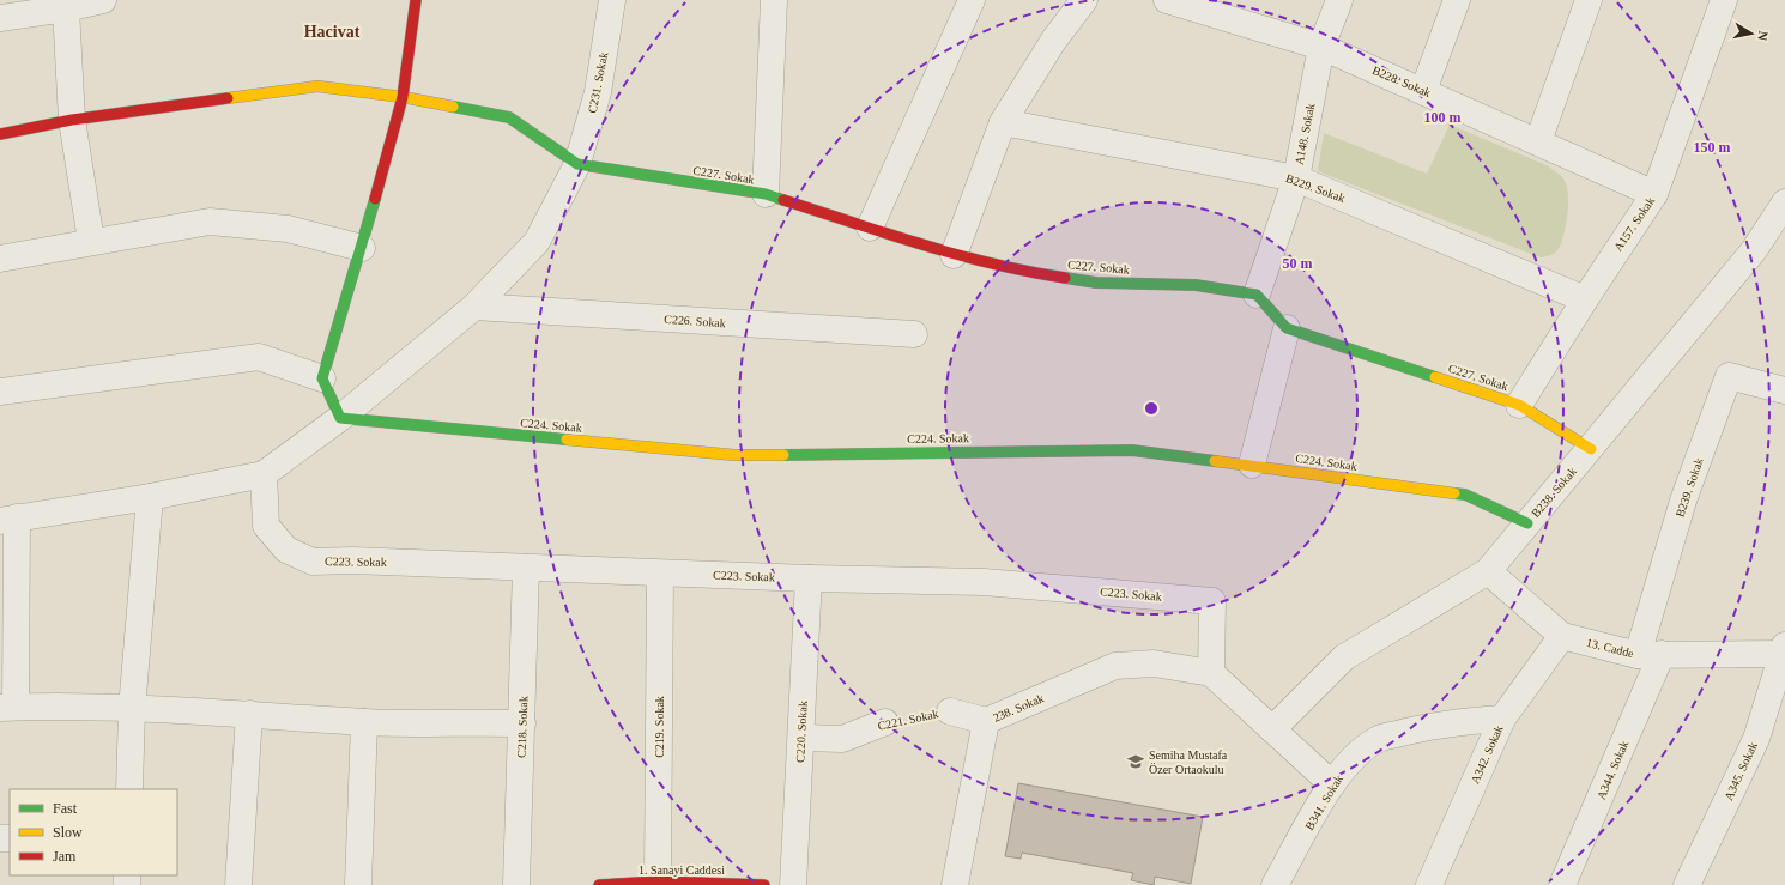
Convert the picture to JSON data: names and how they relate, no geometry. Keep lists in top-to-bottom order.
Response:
{
  "streets": {
    "street": [
      "B228. Sokak",
      "C231. Sokak",
      "A148. Sokak",
      "C227. Sokak",
      "B229. Sokak",
      "A157. Sokak",
      "C226. Sokak",
      "C224. Sokak",
      "B239. Sokak",
      "B238. Sokak",
      "C223. Sokak",
      "13. Cadde",
      "238. Sokak",
      "C221. Sokak",
      "C218. Sokak",
      "C219. Sokak",
      "C220. Sokak",
      "A342. Sokak",
      "A344. Sokak",
      "A345. Sokak",
      "B341. Sokak",
      "1. Sanayi Caddesi"
    ]
  },
  "crossings": [
    ["B228. Sokak", "A148. Sokak"],
    ["B228. Sokak", "A157. Sokak"],
    ["C231. Sokak", "C227. Sokak"],
    ["C231. Sokak", "C226. Sokak"],
    ["C231. Sokak", "C224. Sokak"],
    ["C231. Sokak", "C223. Sokak"],
    ["A148. Sokak", "C227. Sokak"],
    ["A148. Sokak", "B229. Sokak"],
    ["C227. Sokak", "A157. Sokak"],
    ["C227. Sokak", "B238. Sokak"],
    ["B229. Sokak", "A157. Sokak"],
    ["C224. Sokak", "B238. Sokak"],
    ["B239. Sokak", "13. Cadde"],
    ["B239. Sokak", "A344. Sokak"],
    ["B238. Sokak", "13. Cadde"],
    ["C223. Sokak", "238. Sokak"],
    ["C223. Sokak", "C218. Sokak"],
    ["C223. Sokak", "C219. Sokak"],
    ["C223. Sokak", "C220. Sokak"],
    ["13. Cadde", "A342. Sokak"],
    ["13. Cadde", "A344. Sokak"],
    ["13. Cadde", "A345. Sokak"],
    ["238. Sokak", "C221. Sokak"],
    ["C221. Sokak", "C220. Sokak"],
    ["C219. Sokak", "1. Sanayi Caddesi"],
    ["A342. Sokak", "B341. Sokak"]
  ],
  "districts": ["Hacivat"],
  "places": {
    "school or university": ["Semiha Mustafa Özer Ortaokulu"]
  },
  "legend": ["Fast", "Slow", "Jam"],
  "north": "right",
  "rings": ["100 m", "150 m", "50 m"]
}
